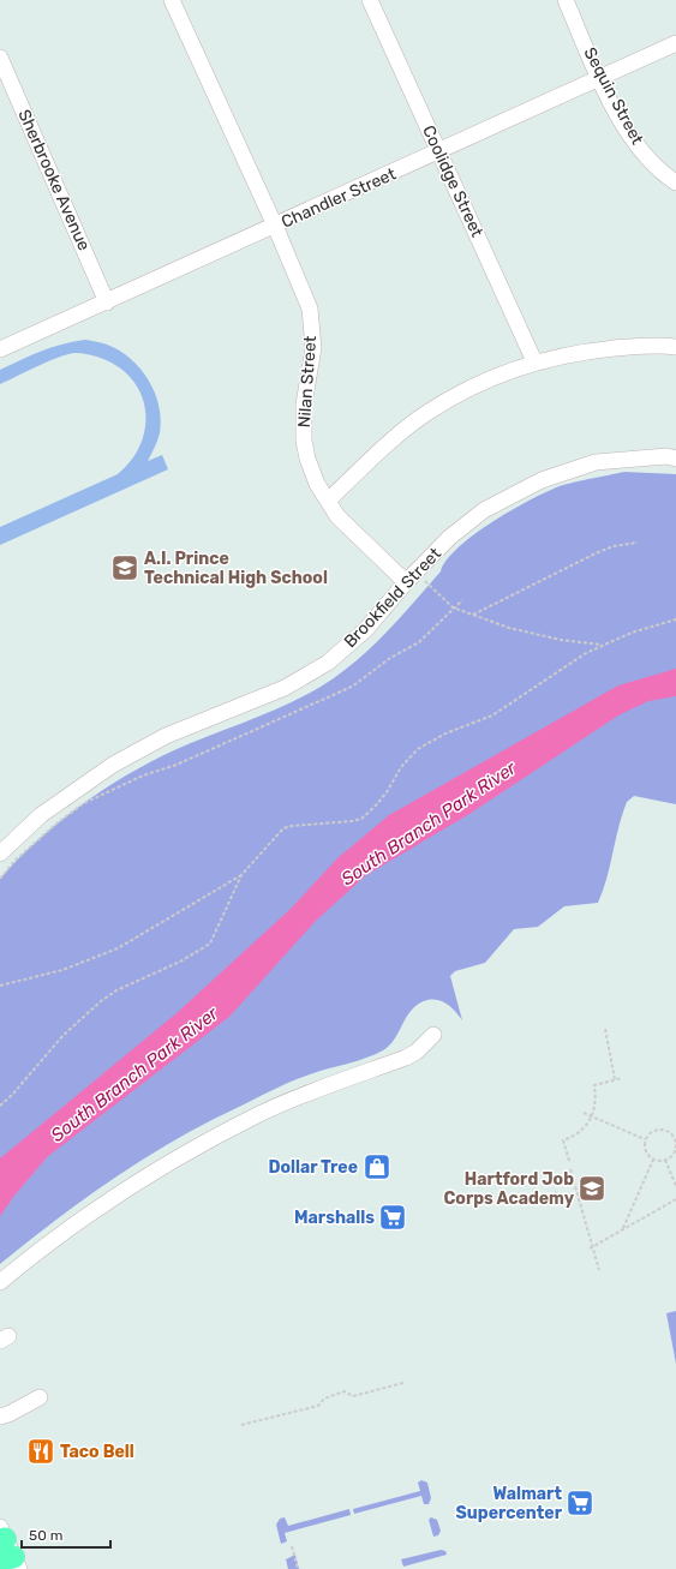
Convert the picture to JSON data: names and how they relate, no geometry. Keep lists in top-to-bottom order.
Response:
{
  "streets": {
    "street": [
      "Sequin Street",
      "Sherbrooke Avenue",
      "Coolidge Street",
      "Chandler Street",
      "Nilan Street",
      "Brookfield Street"
    ]
  },
  "crossings": [
    ["Sequin Street", "Chandler Street"],
    ["Sherbrooke Avenue", "Chandler Street"],
    ["Coolidge Street", "Chandler Street"],
    ["Chandler Street", "Nilan Street"],
    ["Nilan Street", "Brookfield Street"]
  ],
  "water": ["South Branch Park River"],
  "places": {
    "school or university": ["A.I. Prince Technical High School", "Hartford Job Corps Academy"],
    "shop": ["Dollar Tree"],
    "supermarket": ["Marshalls", "Walmart Supercenter"],
    "restaurant": ["Taco Bell"]
  },
  "scale_bar": "50 m"
}
